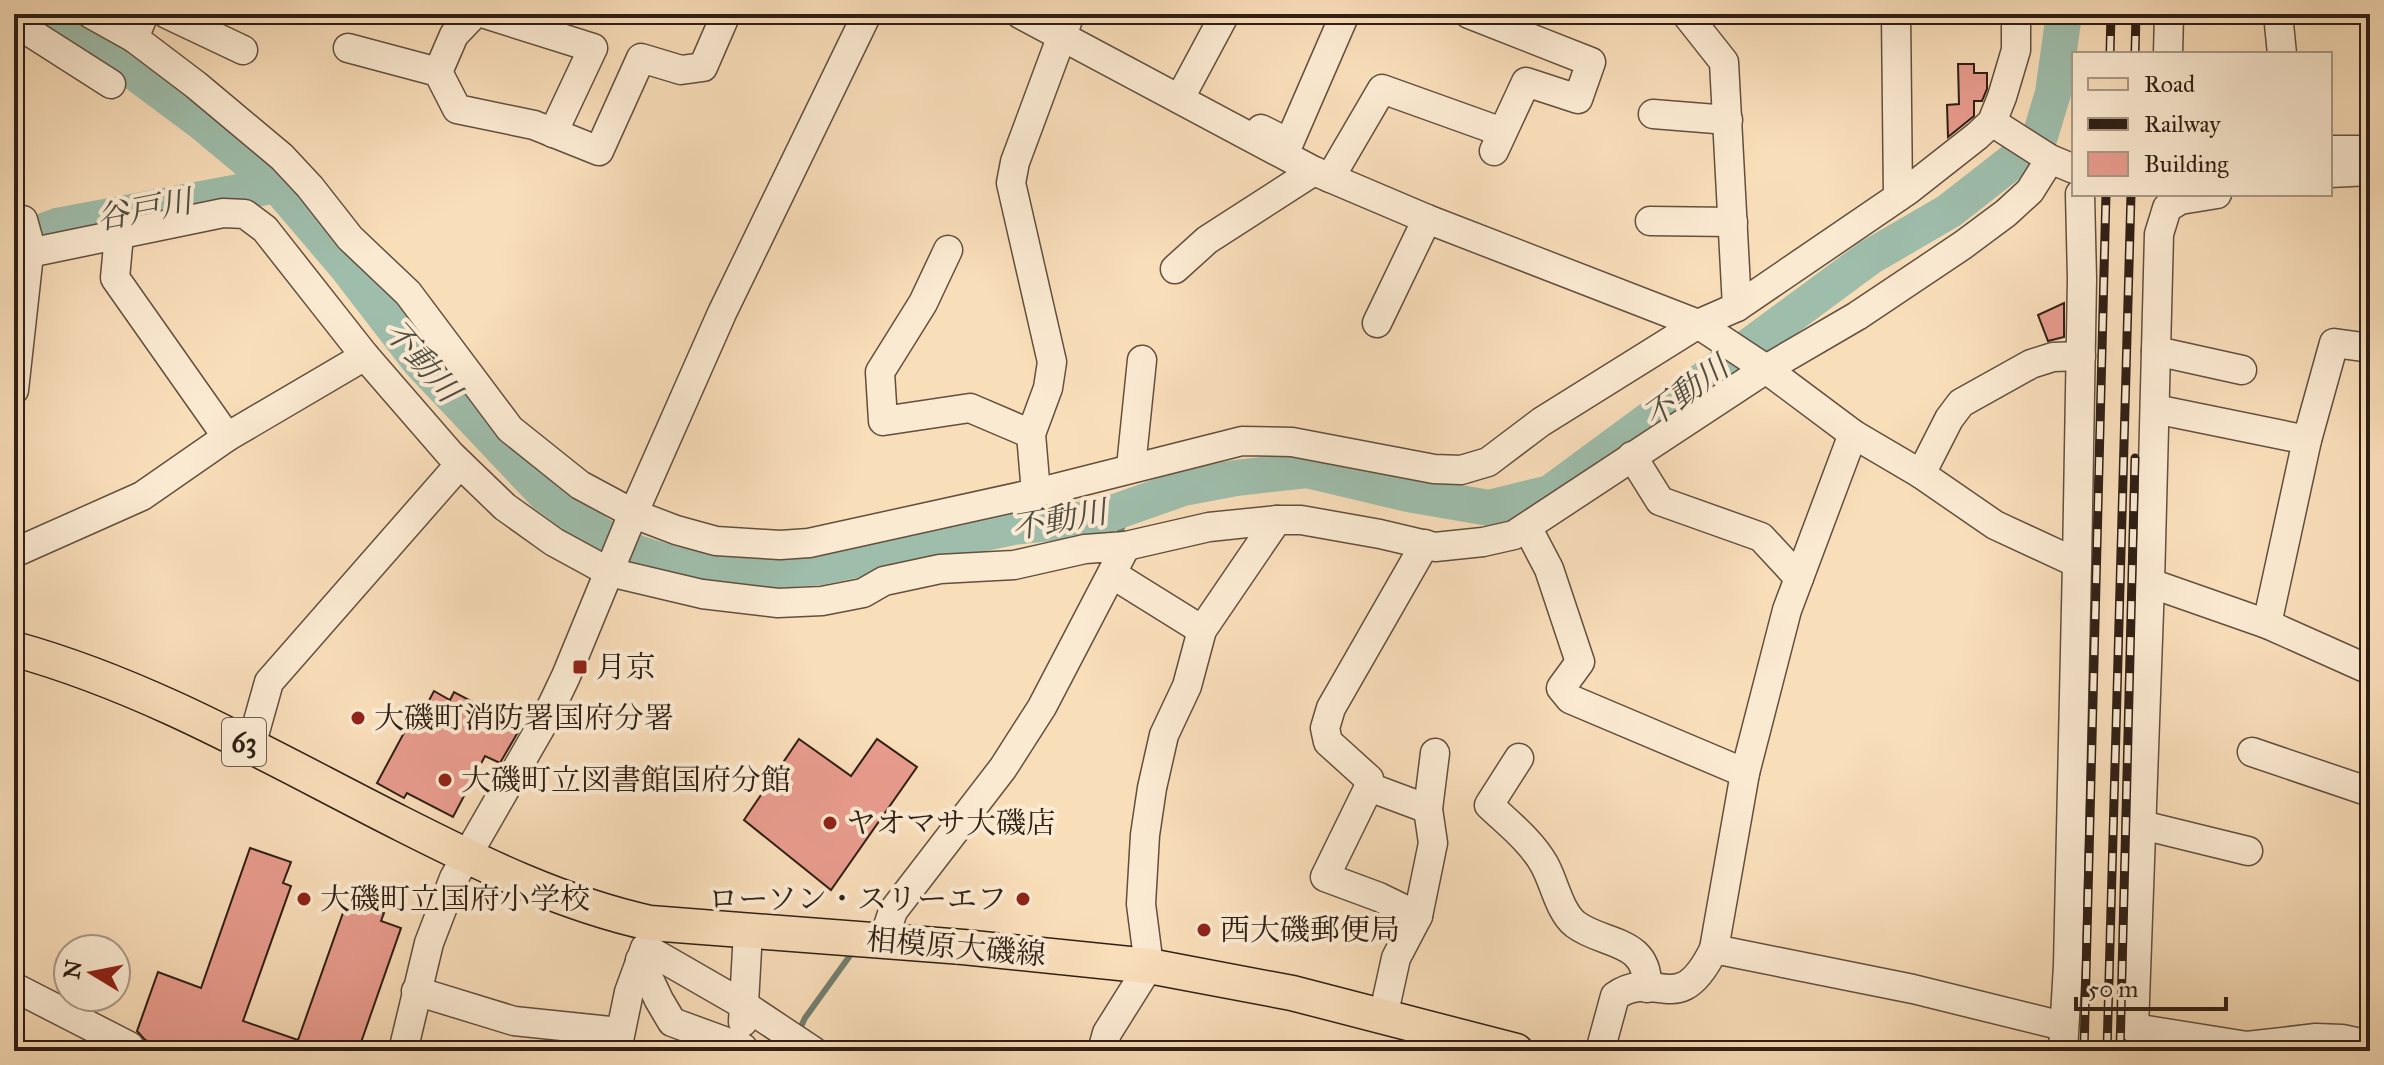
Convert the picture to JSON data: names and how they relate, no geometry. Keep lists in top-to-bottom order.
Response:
{
  "streets": {
    "main road": ["63", "相模原大磯線"]
  },
  "water": ["谷戸川", "不動川"],
  "places": {
    "transit": ["月京"],
    "other": [
      "大磯町消防署国府分署",
      "大磯町立図書館国府分館",
      "ヤオマサ大磯店",
      "大磯町立国府小学校",
      "ローソン・スリーエフ",
      "西大磯郵便局"
    ]
  },
  "legend": ["Road", "Railway", "Building"],
  "scale_bar": "50 m",
  "north": "left"
}
